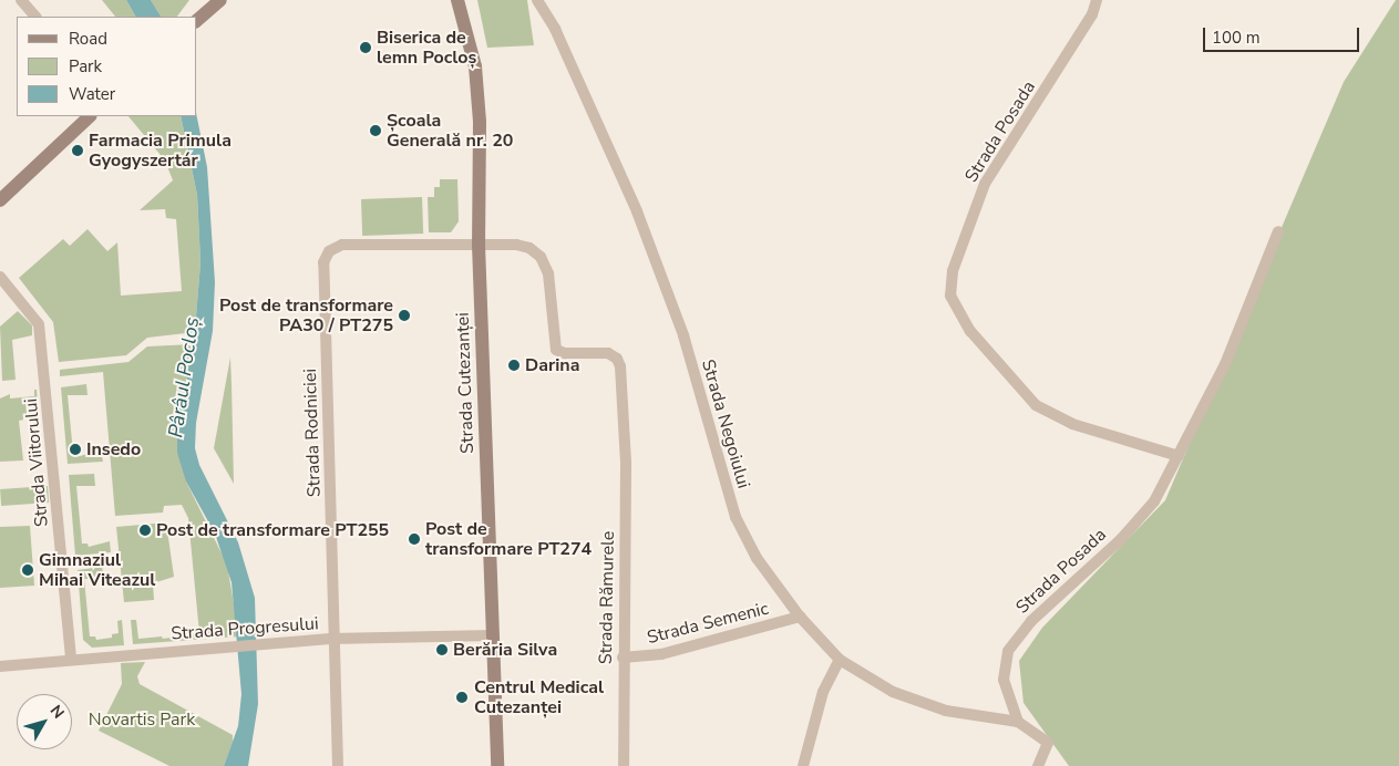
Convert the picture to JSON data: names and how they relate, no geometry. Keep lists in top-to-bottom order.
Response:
{
  "streets": {
    "street": [
      "Strada Posada",
      "Strada Cutezanței",
      "Strada Negoiului",
      "Strada Rodniciei",
      "Strada Viitorului",
      "Strada Rămurele",
      "Strada Semenic",
      "Strada Progresului"
    ]
  },
  "crossings": [
    ["Strada Posada", "Strada Negoiului"],
    ["Strada Cutezanței", "Strada Rodniciei"],
    ["Strada Cutezanței", "Strada Rămurele"],
    ["Strada Cutezanței", "Strada Progresului"],
    ["Strada Negoiului", "Strada Semenic"],
    ["Strada Rodniciei", "Strada Rămurele"],
    ["Strada Rodniciei", "Strada Progresului"],
    ["Strada Viitorului", "Strada Progresului"],
    ["Strada Rămurele", "Strada Semenic"]
  ],
  "water": ["Pârâul Pocloș"],
  "parks": ["Novartis Park"],
  "places": [
    "Biserica de lemn Pocloș",
    "Școala Generală nr. 20",
    "Farmacia Primula Gyogyszertár",
    "Post de transformare PA30 / PT275",
    "Darina",
    "Insedo",
    "Post de transformare PT255",
    "Post de transformare PT274",
    "Gimnaziul Mihai Viteazul",
    "Berăria Silva",
    "Centrul Medical Cutezanței"
  ],
  "legend": ["Road", "Park", "Water"],
  "scale_bar": "100 m",
  "north": "top right"
}
